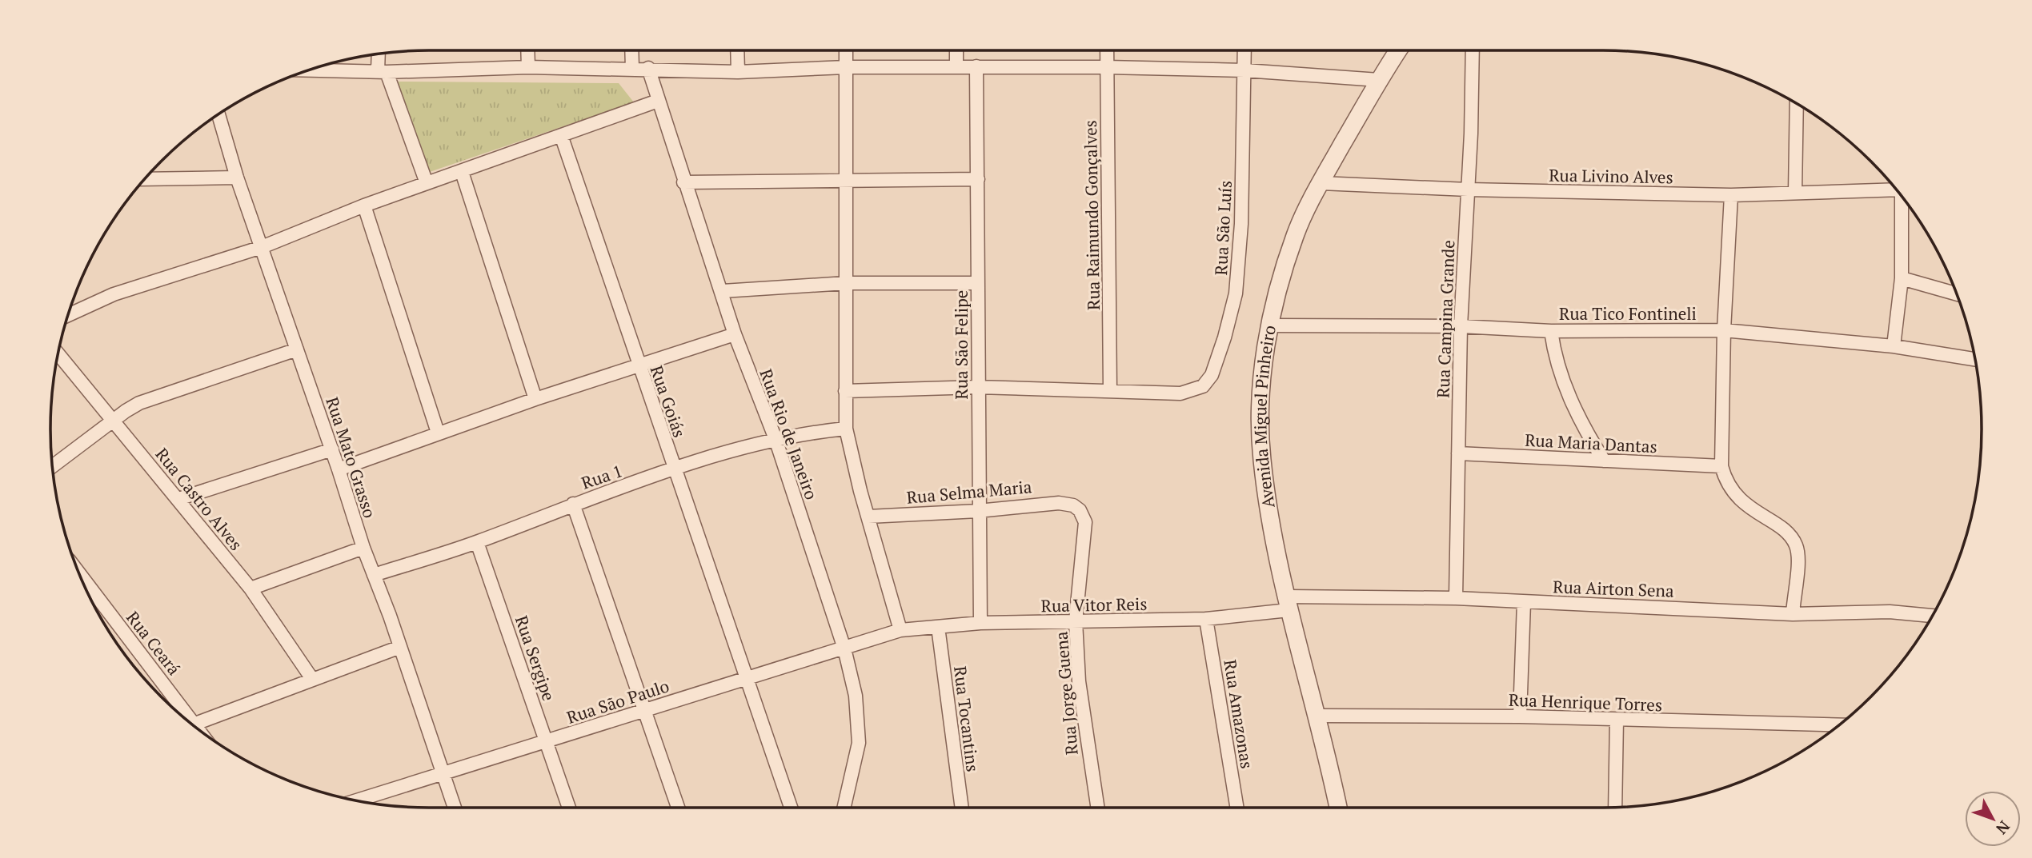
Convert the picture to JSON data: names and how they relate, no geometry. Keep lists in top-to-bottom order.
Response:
{
  "streets": {
    "street": [
      "Rua Livino Alves",
      "Rua Raimundo Gonçalves",
      "Rua São Luís",
      "Rua Tico Fontineli",
      "Rua Campina Grande",
      "Rua São Felipe",
      "Rua Goiás",
      "Avenida Miguel Pinheiro",
      "Rua Rio de Janeiro",
      "Rua Maria Dantas",
      "Rua Mato Grasso",
      "Rua 1",
      "Rua Selma Maria",
      "Rua Castro Alves",
      "Rua Airton Sena",
      "Rua Vitor Reis",
      "Rua Ceará",
      "Rua Sergipe",
      "Rua Jorge Guena",
      "Rua São Paulo",
      "Rua Henrique Torres",
      "Rua Amazonas",
      "Rua Tocantins"
    ]
  },
  "crossings": [
    ["Rua Livino Alves", "Rua Campina Grande"],
    ["Rua Livino Alves", "Avenida Miguel Pinheiro"],
    ["Rua Raimundo Gonçalves", "Rua São Luís"],
    ["Rua Tico Fontineli", "Rua Campina Grande"],
    ["Rua Tico Fontineli", "Avenida Miguel Pinheiro"],
    ["Rua Campina Grande", "Rua Maria Dantas"],
    ["Rua Campina Grande", "Rua Airton Sena"],
    ["Rua São Felipe", "Rua Selma Maria"],
    ["Rua São Felipe", "Rua Vitor Reis"],
    ["Rua Goiás", "Rua 1"],
    ["Rua Goiás", "Rua São Paulo"],
    ["Avenida Miguel Pinheiro", "Rua Airton Sena"],
    ["Avenida Miguel Pinheiro", "Rua Vitor Reis"],
    ["Avenida Miguel Pinheiro", "Rua Henrique Torres"],
    ["Rua Rio de Janeiro", "Rua 1"],
    ["Rua Rio de Janeiro", "Rua São Paulo"],
    ["Rua Mato Grasso", "Rua 1"],
    ["Rua Mato Grasso", "Rua São Paulo"],
    ["Rua 1", "Rua Sergipe"],
    ["Rua Selma Maria", "Rua Jorge Guena"],
    ["Rua Airton Sena", "Rua Vitor Reis"],
    ["Rua Vitor Reis", "Rua Jorge Guena"],
    ["Rua Vitor Reis", "Rua São Paulo"],
    ["Rua Vitor Reis", "Rua Amazonas"],
    ["Rua Vitor Reis", "Rua Tocantins"],
    ["Rua Sergipe", "Rua São Paulo"]
  ],
  "north": "bottom right"
}
